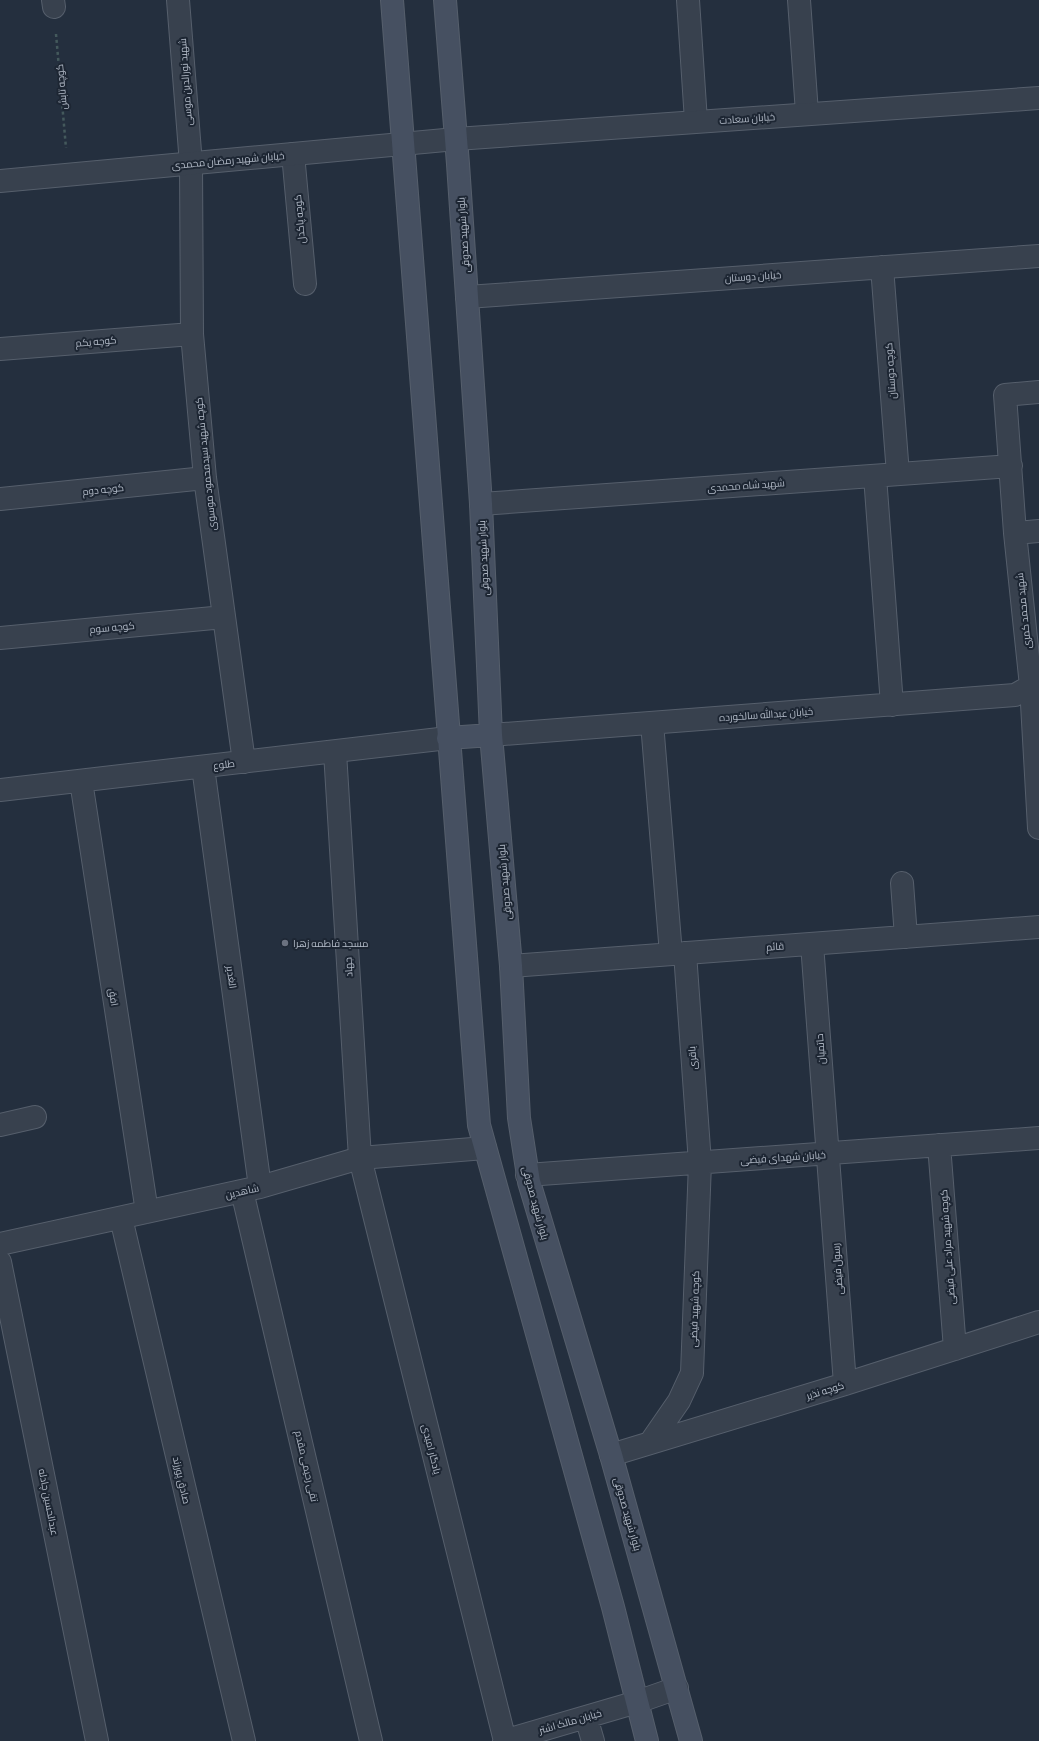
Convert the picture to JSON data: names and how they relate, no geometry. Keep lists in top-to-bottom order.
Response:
{
  "streets": {
    "main road": ["بلوار شهید صدوقی"],
    "street": [
      "شهید نورالدین موسی",
      "خیابان سعادت",
      "خیابان شهید رمضان محمدی",
      "کوچه پاکدل",
      "خیابان دوستان",
      "کوچه یکم",
      "کوچه دوستان",
      "کوچه شهید سیدمحمود موسوی",
      "شهید شاه محمدی",
      "کوچه دوم",
      "شهید محمد کمری",
      "کوچه سوم",
      "خیابان عبدالله سالخورده",
      "طلوع",
      "قائم",
      "جهاد",
      "الغدیر",
      "افق",
      "حاتمیان",
      "باقری",
      "خیابان شهدای فیضی",
      "شاهدین",
      "کوچه شهید مراد علی فیضی",
      "رسول فیضی",
      "کوچه شهید فیضی",
      "کوچه نذیر",
      "یادگار امیدی",
      "تقی رحیمی مقدم",
      "صادق پورزند",
      "عبدالحسین چادله",
      "خیابان مالک اشتر"
    ],
    "path": ["کوچه تابش"]
  },
  "crossings": [
    ["شهید نورالدین موسی", "خیابان شهید رمضان محمدی"],
    ["شهید نورالدین موسی", "کوچه شهید سیدمحمود موسوی"],
    ["کوچه تابش", "خیابان شهید رمضان محمدی"],
    ["خیابان سعادت", "خیابان شهید رمضان محمدی"],
    ["خیابان سعادت", "بلوار شهید صدوقی"],
    ["خیابان شهید رمضان محمدی", "کوچه پاکدل"],
    ["خیابان شهید رمضان محمدی", "بلوار شهید صدوقی"],
    ["خیابان شهید رمضان محمدی", "کوچه شهید سیدمحمود موسوی"],
    ["بلوار شهید صدوقی", "خیابان دوستان"],
    ["بلوار شهید صدوقی", "شهید شاه محمدی"],
    ["بلوار شهید صدوقی", "خیابان عبدالله سالخورده"],
    ["بلوار شهید صدوقی", "قائم"],
    ["بلوار شهید صدوقی", "خیابان شهدای فیضی"],
    ["بلوار شهید صدوقی", "کوچه نذیر"],
    ["بلوار شهید صدوقی", "خیابان مالک اشتر"],
    ["خیابان دوستان", "کوچه دوستان"],
    ["کوچه یکم", "کوچه شهید سیدمحمود موسوی"],
    ["کوچه دوستان", "شهید شاه محمدی"],
    ["کوچه شهید سیدمحمود موسوی", "کوچه دوم"],
    ["کوچه شهید سیدمحمود موسوی", "کوچه سوم"],
    ["کوچه شهید سیدمحمود موسوی", "طلوع"],
    ["شهید شاه محمدی", "شهید محمد کمری"],
    ["شهید محمد کمری", "خیابان عبدالله سالخورده"],
    ["خیابان عبدالله سالخورده", "باقری"],
    ["طلوع", "جهاد"],
    ["طلوع", "الغدیر"],
    ["طلوع", "افق"],
    ["قائم", "حاتمیان"],
    ["قائم", "باقری"],
    ["جهاد", "شاهدین"],
    ["جهاد", "یادگار امیدی"],
    ["الغدیر", "شاهدین"],
    ["الغدیر", "تقی رحیمی مقدم"],
    ["افق", "شاهدین"],
    ["حاتمیان", "خیابان شهدای فیضی"],
    ["حاتمیان", "رسول فیضی"],
    ["باقری", "خیابان شهدای فیضی"],
    ["باقری", "کوچه شهید فیضی"],
    ["خیابان شهدای فیضی", "کوچه شهید مراد علی فیضی"],
    ["خیابان شهدای فیضی", "رسول فیضی"],
    ["خیابان شهدای فیضی", "کوچه شهید فیضی"],
    ["شاهدین", "یادگار امیدی"],
    ["شاهدین", "تقی رحیمی مقدم"],
    ["شاهدین", "صادق پورزند"],
    ["کوچه شهید مراد علی فیضی", "کوچه نذیر"],
    ["رسول فیضی", "کوچه نذیر"],
    ["کوچه شهید فیضی", "کوچه نذیر"],
    ["یادگار امیدی", "خیابان مالک اشتر"]
  ],
  "places": ["مسجد فاطمه زهرا"]
}
